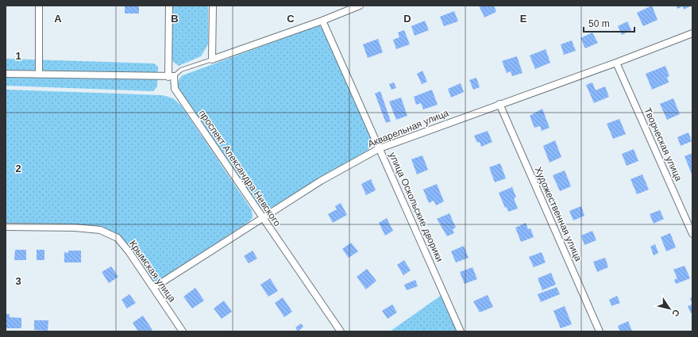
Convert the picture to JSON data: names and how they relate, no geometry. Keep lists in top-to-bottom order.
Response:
{
  "streets": {
    "street": [
      "Акварельная улица",
      "Творческая улица",
      "проспект Александра Невского",
      "улица Оскольские дворики",
      "Художественная улица",
      "Крымская улица"
    ]
  },
  "crossings": [
    ["Акварельная улица", "Творческая улица"],
    ["Акварельная улица", "проспект Александра Невского"],
    ["Акварельная улица", "улица Оскольские дворики"],
    ["Акварельная улица", "Художественная улица"],
    ["Акварельная улица", "Крымская улица"]
  ],
  "scale_bar": "50 m",
  "north": "bottom right",
  "grid": {
    "columns": [
      "A",
      "B",
      "C",
      "D",
      "E"
    ],
    "rows": ["1", "2", "3"]
  }
}
